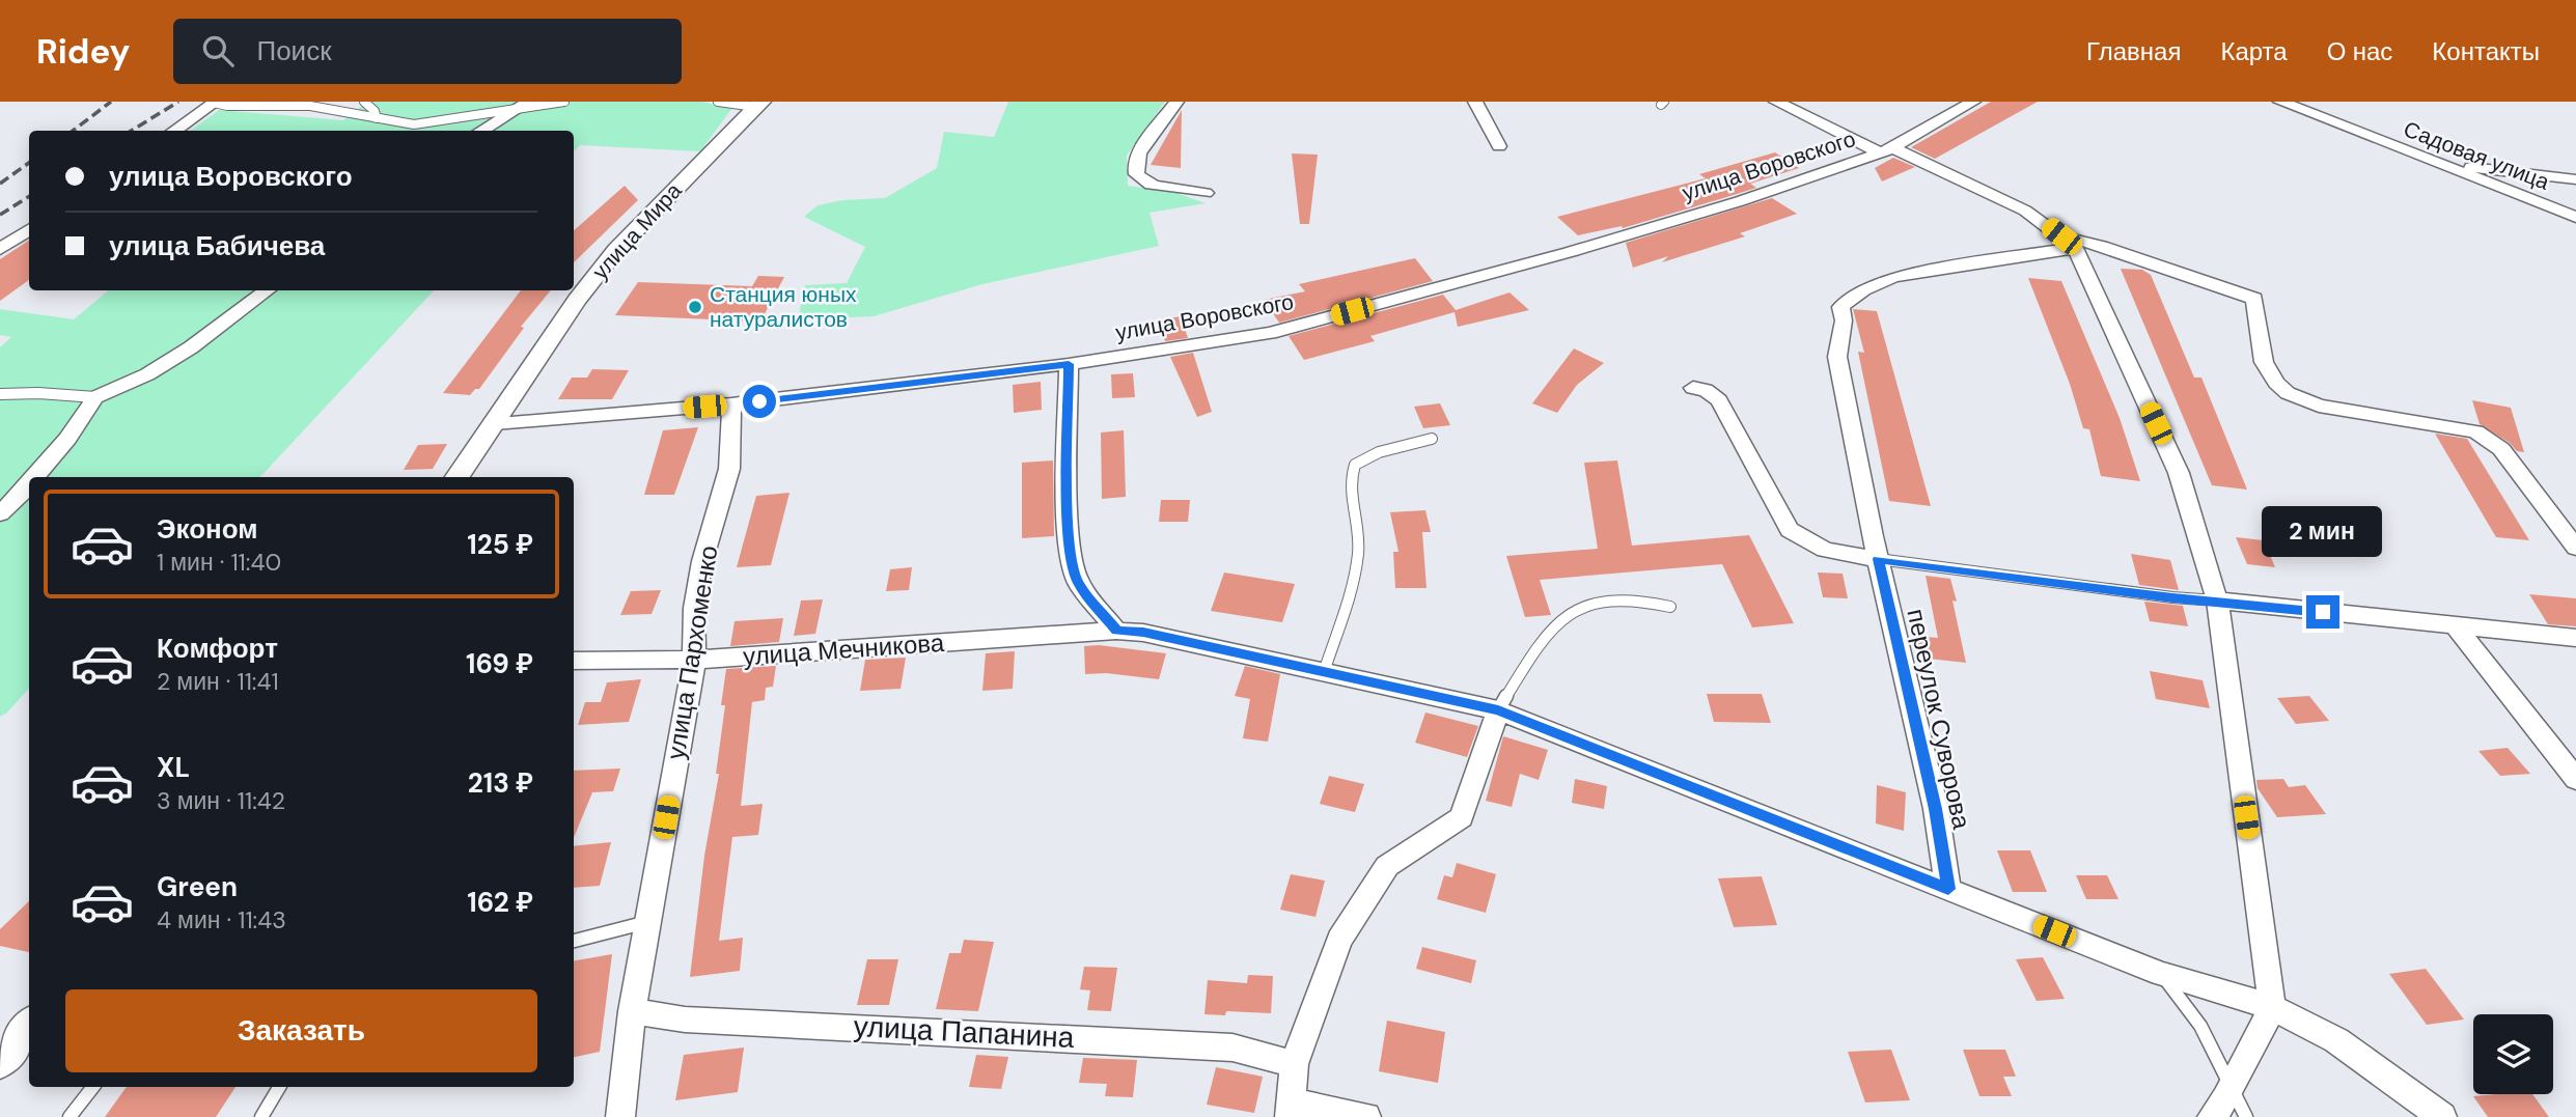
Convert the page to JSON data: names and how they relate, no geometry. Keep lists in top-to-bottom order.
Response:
{
  "streets": {
    "street": [
      "Садовая улица",
      "улица Воровского",
      "улица Мира",
      "улица Мечникова",
      "улица Пархоменко",
      "переулок Суворова",
      "улица Папанина"
    ]
  },
  "crossings": [
    ["улица Воровского", "улица Мира"],
    ["улица Воровского", "улица Пархоменко"],
    ["улица Мечникова", "улица Пархоменко"],
    ["улица Мечникова", "переулок Суворова"],
    ["улица Пархоменко", "улица Папанина"]
  ],
  "places": ["Станция юных натуралистов"],
  "page": {
    "header": "Ridey",
    "search": "Поиск",
    "nav": [
      "Главная",
      "Карта",
      "О нас",
      "Контакты"
    ],
    "banner": ["улица Воровского", "улица Бабичева"],
    "list": [
      {
        "name": "Эконом",
        "note": "1 мин · 11:40",
        "value": "125 ₽"
      },
      {
        "name": "Комфорт",
        "note": "2 мин · 11:41",
        "value": "169 ₽"
      },
      {
        "name": "XL",
        "note": "3 мин · 11:42",
        "value": "213 ₽"
      },
      {
        "name": "Green",
        "note": "4 мин · 11:43",
        "value": "162 ₽"
      }
    ],
    "bubble": "2 мин",
    "buttons": "Заказать"
  }
}
